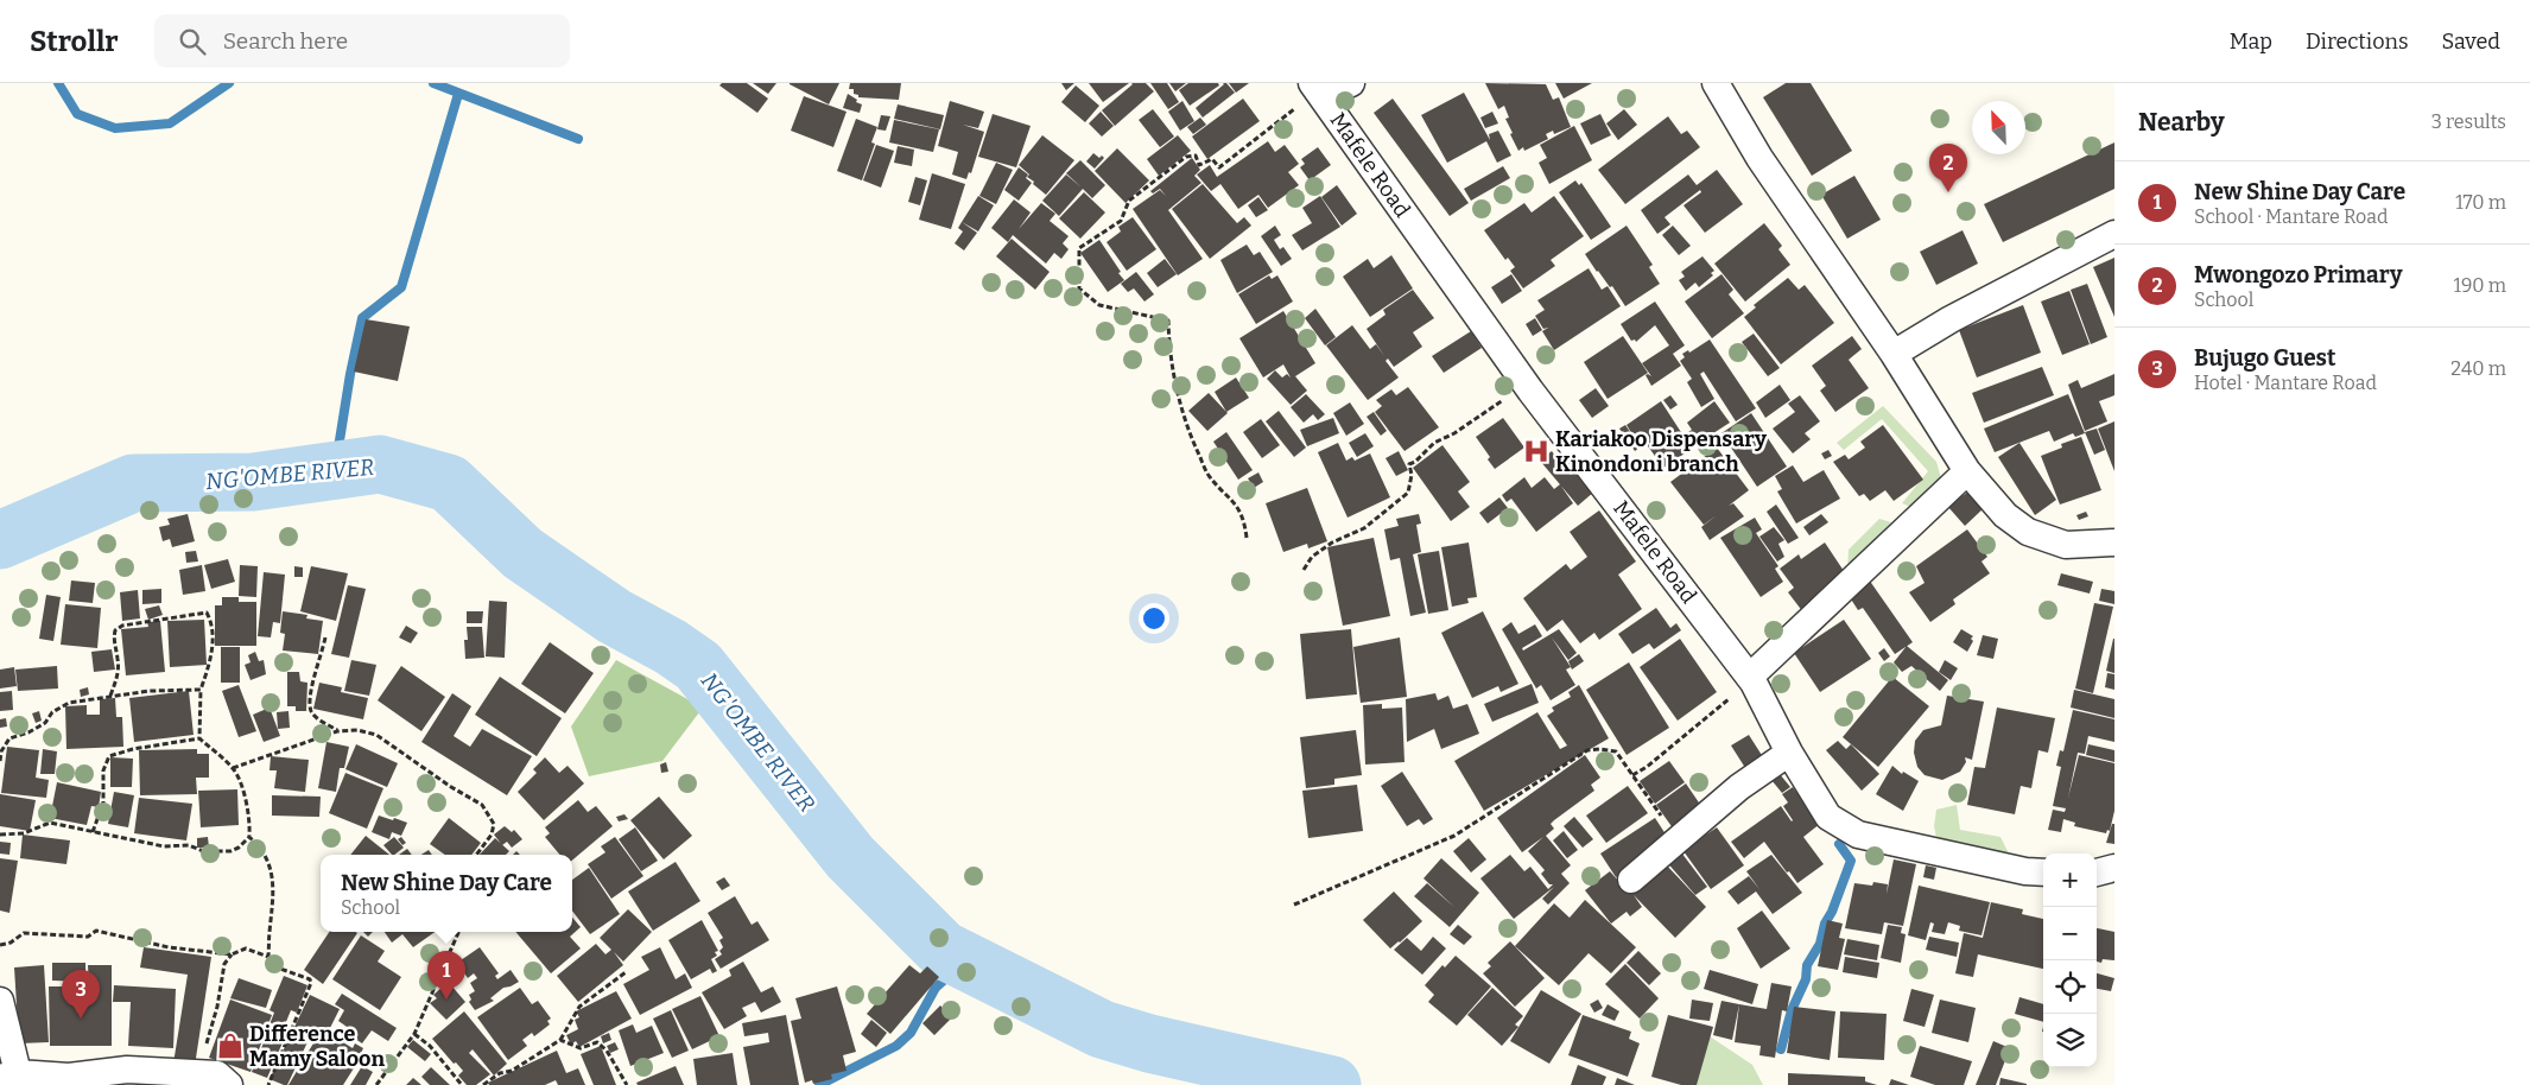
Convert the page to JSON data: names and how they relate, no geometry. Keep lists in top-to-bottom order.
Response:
{
  "streets": {
    "street": ["Mafele Road"]
  },
  "water": ["NG'OMBE RIVER"],
  "places": {
    "hospital": ["Kariakoo Dispensary Kinondoni branch"],
    "shop": ["Difference Mamy Saloon"]
  },
  "north": "top left",
  "page": {
    "header": "Strollr",
    "search": "Search here",
    "nav": ["Map", "Directions", "Saved"],
    "heading": ["Nearby", "3 results"],
    "pins": ["2", "1", "3"],
    "list": [
      {
        "mark": "1",
        "name": "New Shine Day Care",
        "note": "School · Mantare Road",
        "value": "170 m"
      },
      {
        "mark": "2",
        "name": "Mwongozo Primary",
        "note": "School",
        "value": "190 m"
      },
      {
        "mark": "3",
        "name": "Bujugo Guest",
        "note": "Hotel · Mantare Road",
        "value": "240 m"
      }
    ],
    "map_buttons": ["+", "−"],
    "popup": ["New Shine Day Care", "School"]
  }
}
